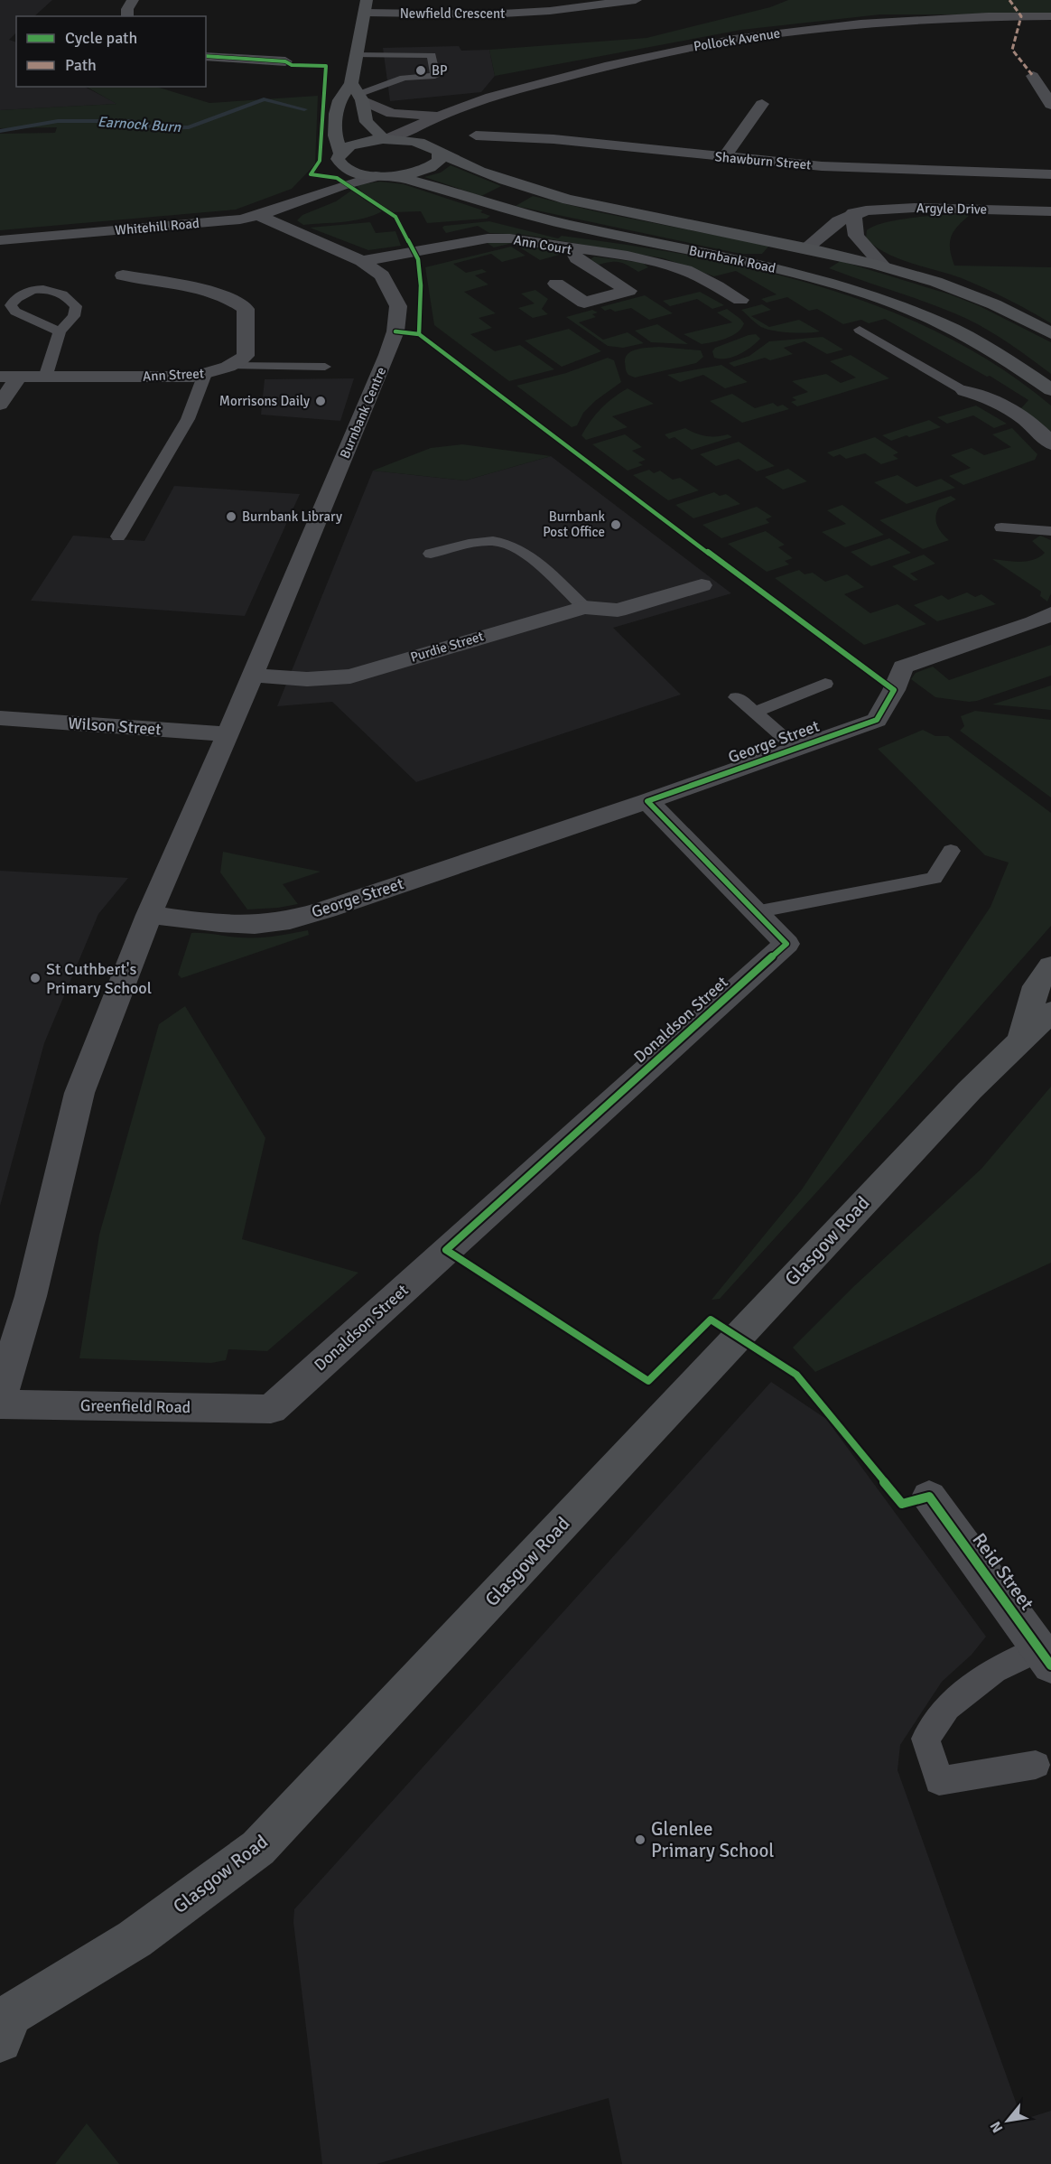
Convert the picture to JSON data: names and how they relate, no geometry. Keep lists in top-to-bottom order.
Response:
{
  "streets": {
    "main road": ["Burnbank Road", "Glasgow Road"],
    "street": [
      "Newfield Crescent",
      "Pollock Avenue",
      "Shawburn Street",
      "Argyle Drive",
      "Whitehill Road",
      "Ann Court",
      "Ann Street",
      "Burnbank Centre",
      "Purdie Street",
      "Wilson Street",
      "George Street",
      "Donaldson Street",
      "Greenfield Road",
      "Reid Street"
    ]
  },
  "crossings": [
    ["Pollock Avenue", "Burnbank Road"],
    ["Argyle Drive", "Burnbank Road"],
    ["Whitehill Road", "Burnbank Centre"],
    ["Ann Court", "Burnbank Centre"],
    ["Burnbank Centre", "Purdie Street"],
    ["George Street", "Donaldson Street"],
    ["Donaldson Street", "Greenfield Road"]
  ],
  "water": ["Earnock Burn"],
  "places": [
    "BP",
    "Morrisons Daily",
    "Burnbank Library",
    "Burnbank Post Office",
    "St Cuthbert's Primary School",
    "Glenlee Primary School"
  ],
  "legend": ["Cycle path", "Path"],
  "north": "bottom left"
}
